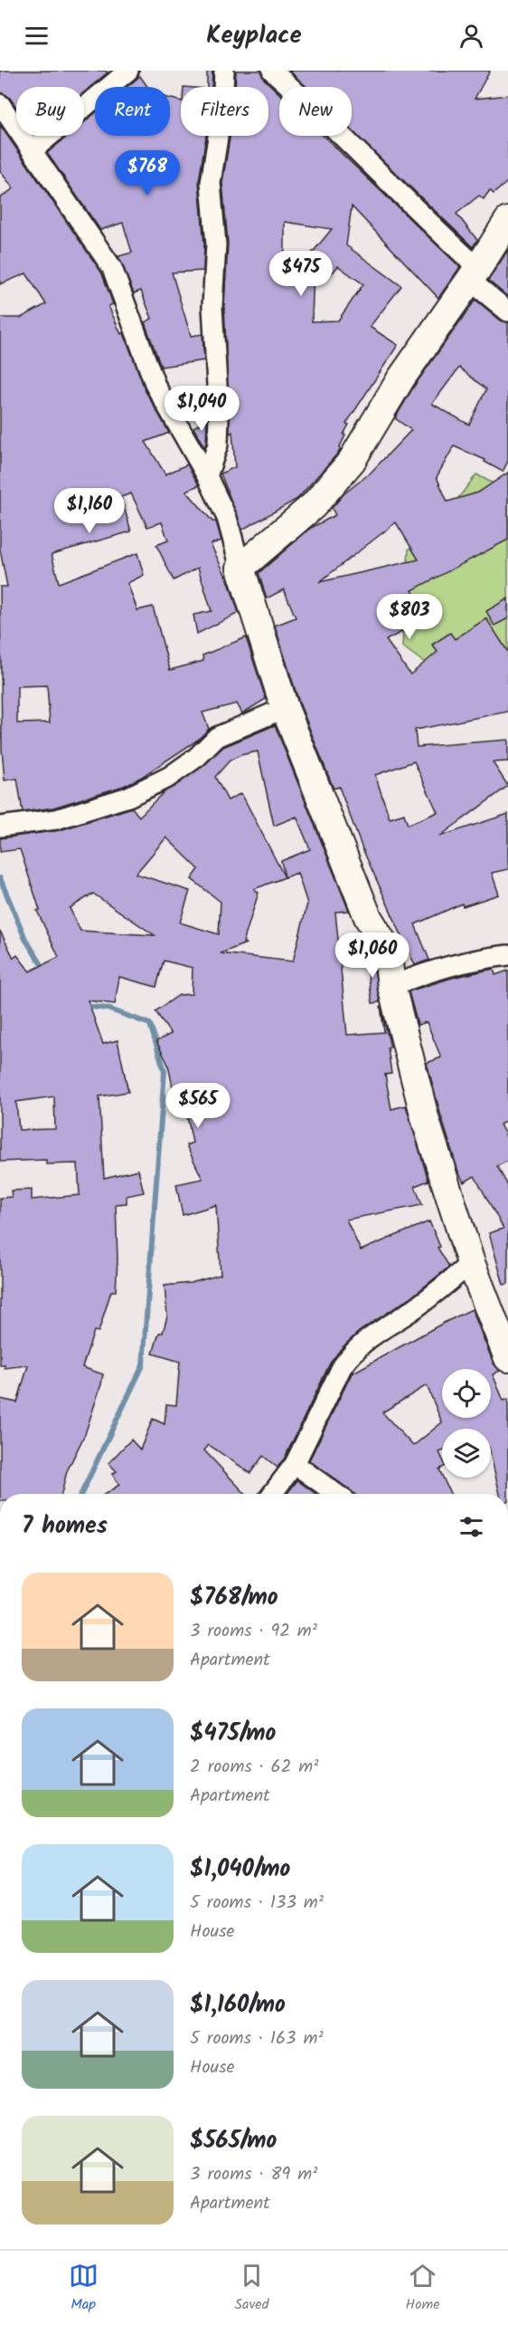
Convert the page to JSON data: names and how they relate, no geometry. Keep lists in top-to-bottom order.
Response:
{
  "page": {
    "header": "Keyplace",
    "chip": [
      "Buy",
      "Rent",
      "Filters",
      "New"
    ],
    "price": [
      "$768",
      "$475",
      "$1,040",
      "$1,160",
      "$803",
      "$1,060",
      "$565"
    ],
    "heading": "7 homes",
    "list": [
      {
        "name": "$768/mo",
        "note": "3 rooms · 92 m² · Apartment"
      },
      {
        "name": "$475/mo",
        "note": "2 rooms · 62 m² · Apartment"
      },
      {
        "name": "$1,040/mo",
        "note": "5 rooms · 133 m² · House"
      },
      {
        "name": "$1,160/mo",
        "note": "5 rooms · 163 m² · House"
      },
      {
        "name": "$565/mo",
        "note": "3 rooms · 89 m² · Apartment"
      }
    ],
    "tabs": ["Map", "Saved", "Home"]
  }
}
